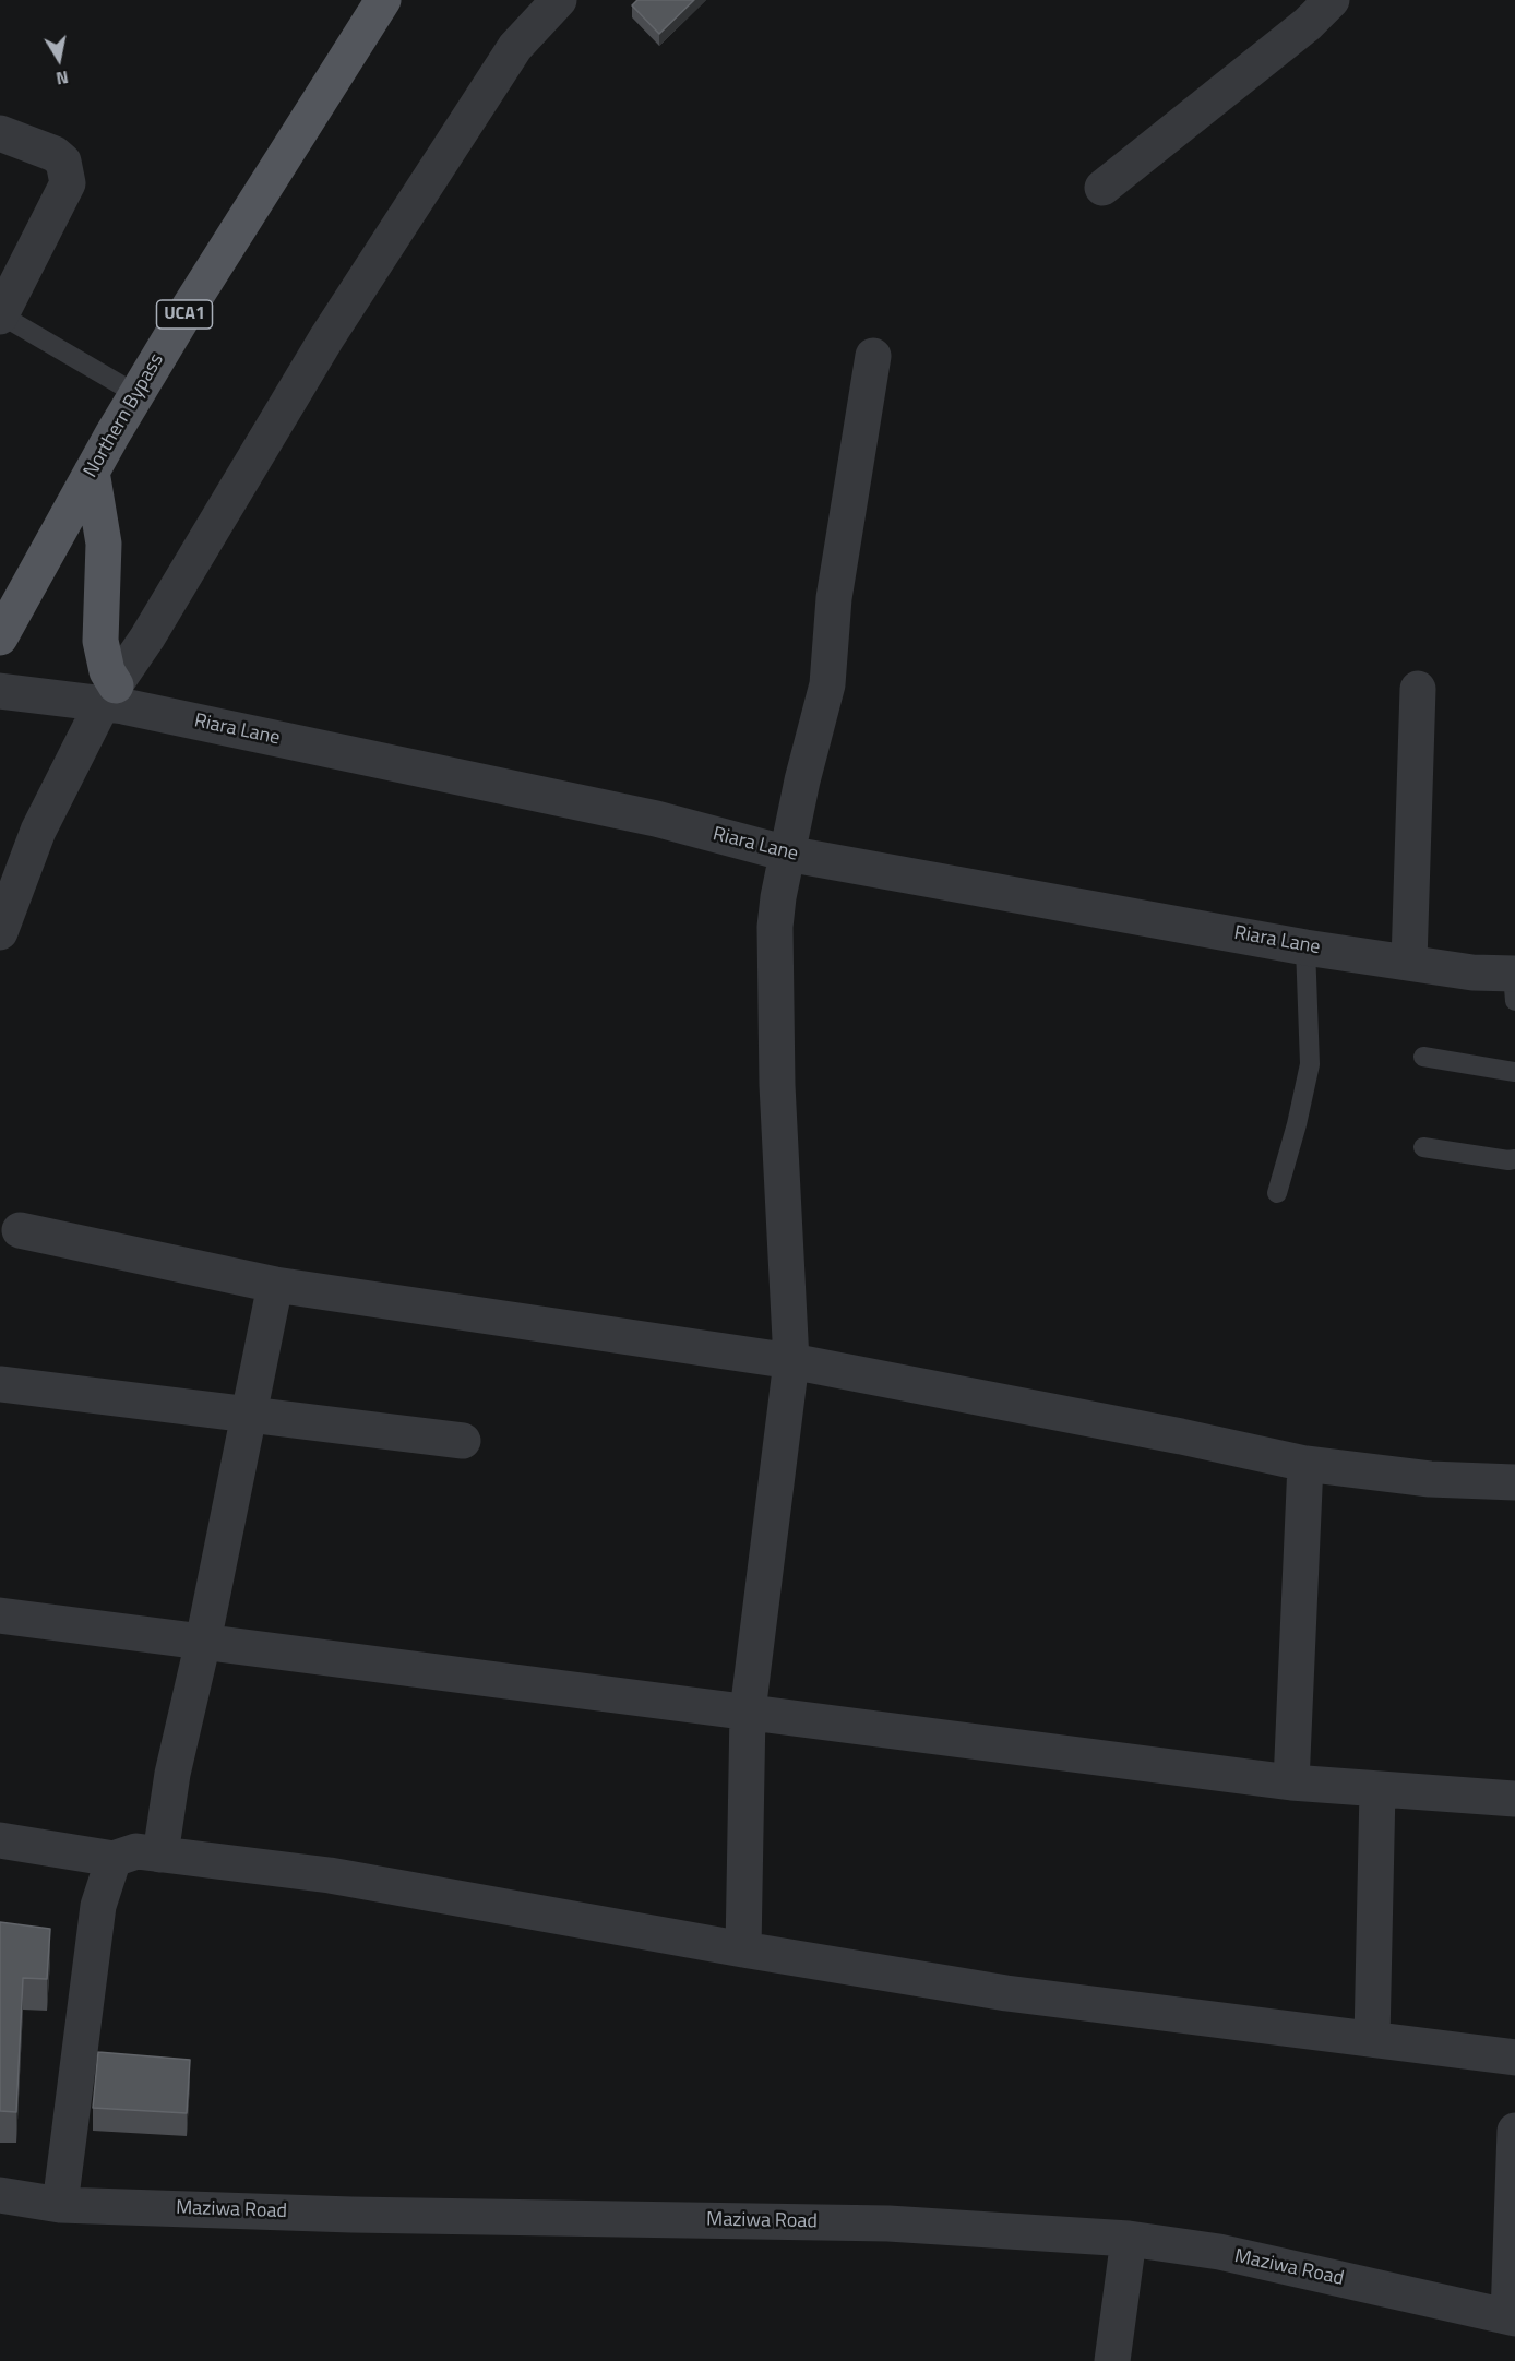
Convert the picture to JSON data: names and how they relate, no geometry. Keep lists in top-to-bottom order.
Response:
{
  "streets": {
    "main road": ["UCA1", "Northern Bypass"],
    "street": ["Riara Lane", "Maziwa Road"]
  },
  "north": "bottom"
}
